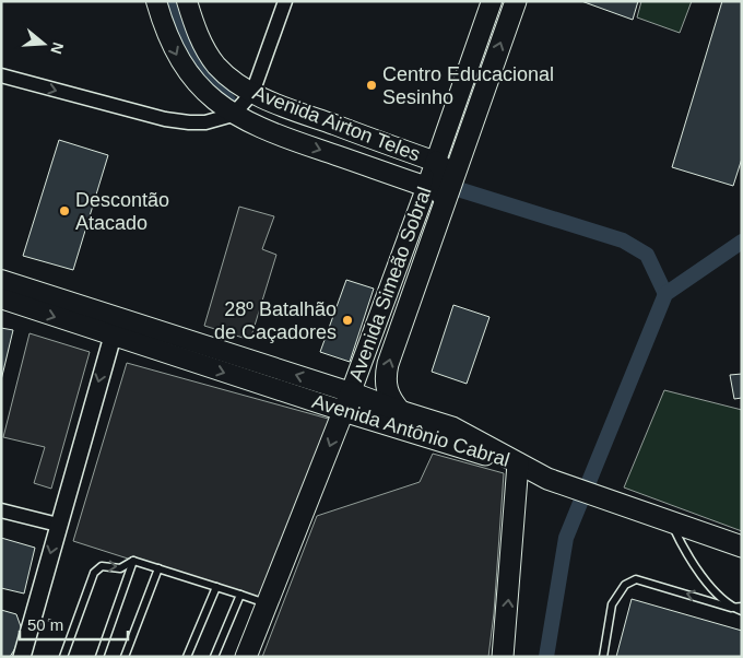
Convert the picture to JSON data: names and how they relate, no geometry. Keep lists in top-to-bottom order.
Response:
{
  "streets": {
    "main road": ["Avenida Airton Teles", "Avenida Simeão Sobral", "Avenida Antônio Cabral"]
  },
  "crossings": [
    ["Avenida Airton Teles", "Avenida Simeão Sobral"],
    ["Avenida Simeão Sobral", "Avenida Antônio Cabral"]
  ],
  "places": ["Centro Educacional Sesinho", "Descontão Atacado", "28º Batalhão de Caçadores"],
  "scale_bar": "50 m",
  "north": "right"
}
